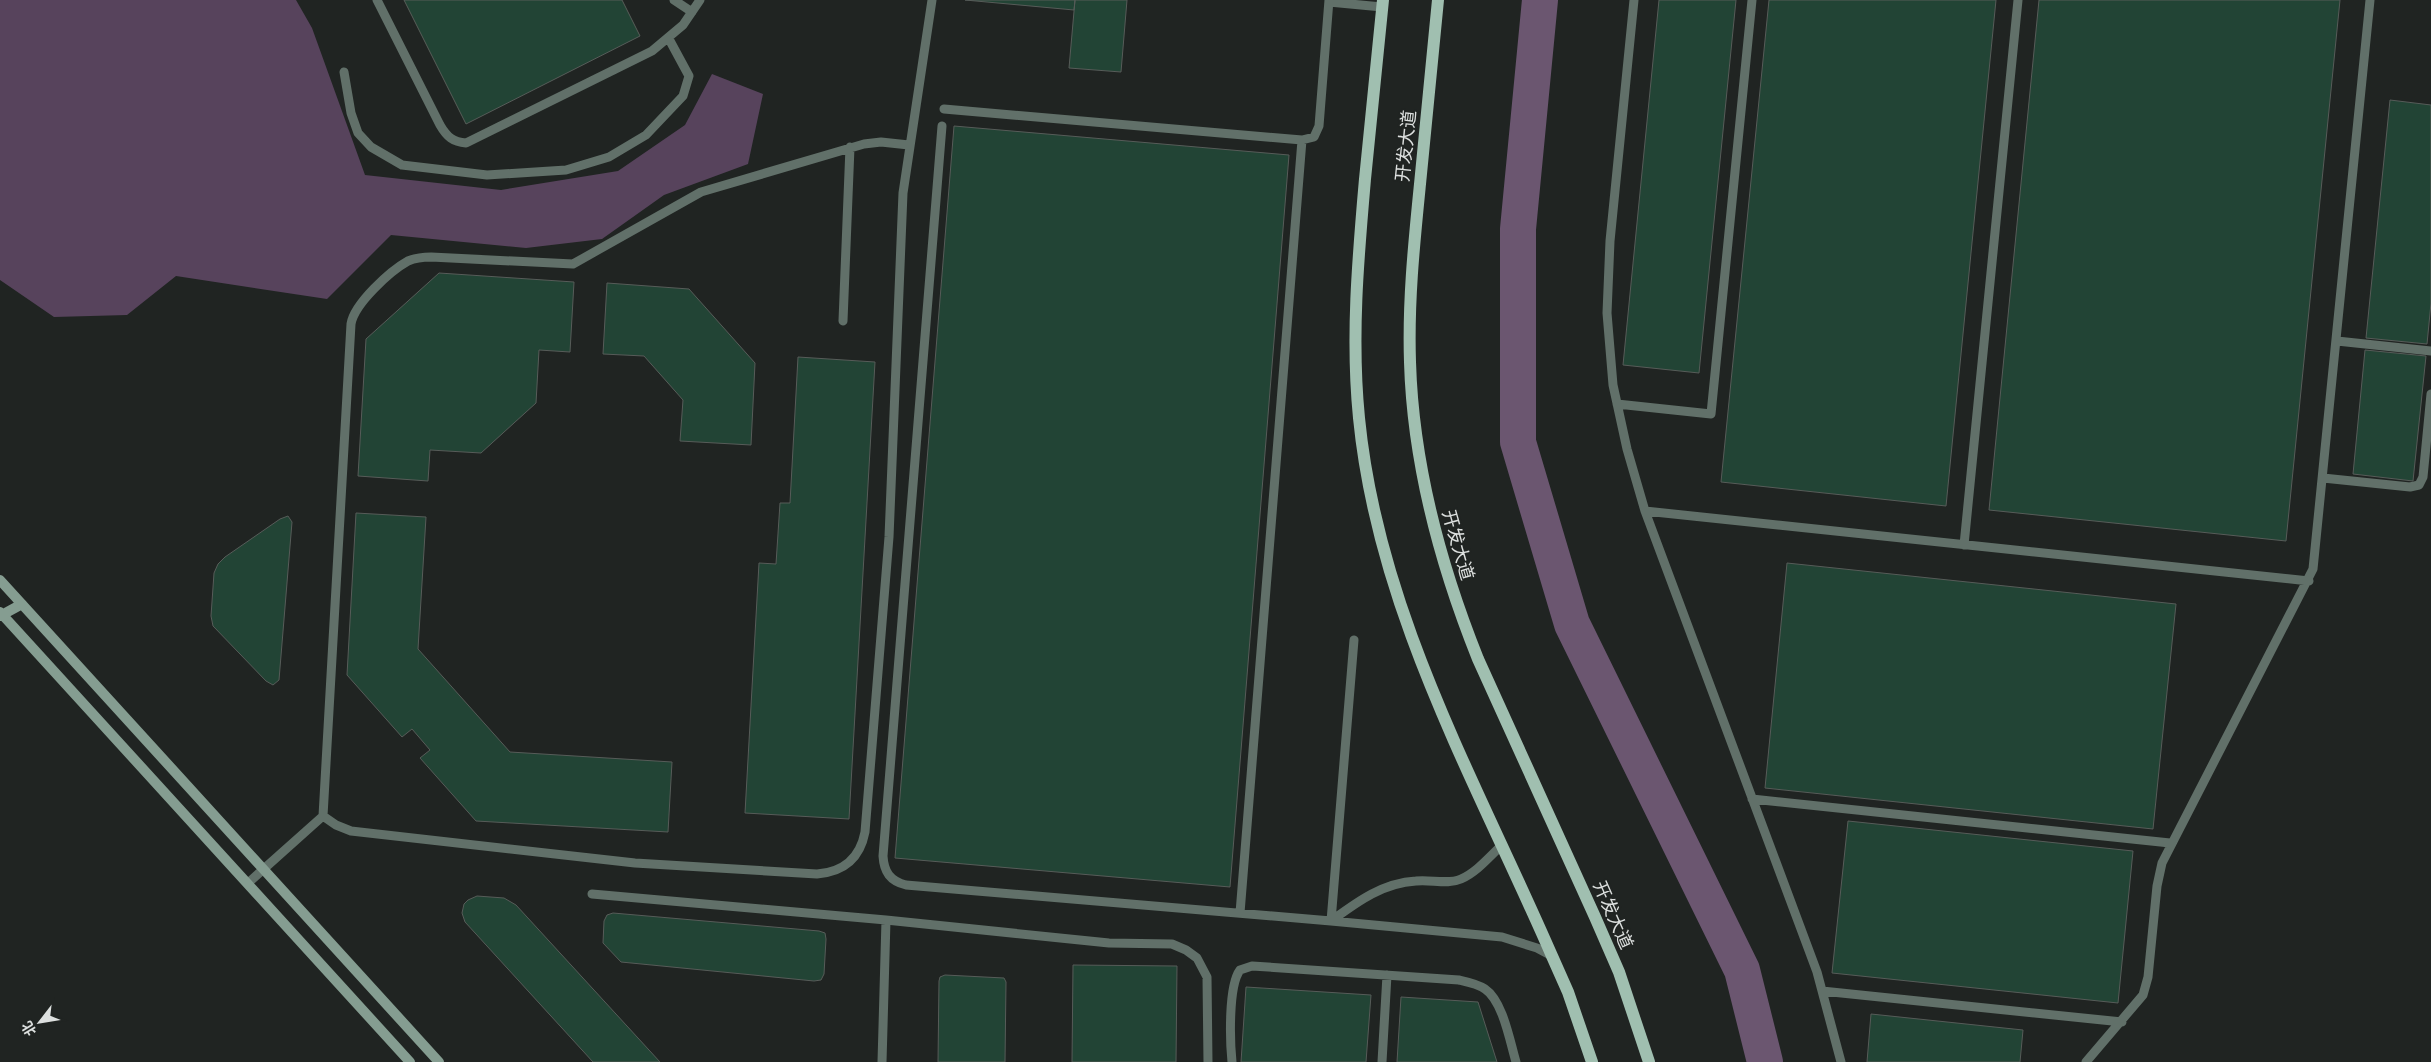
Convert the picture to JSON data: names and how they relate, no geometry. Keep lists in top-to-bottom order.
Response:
{
  "streets": {
    "main road": ["开发大道"]
  },
  "north": "bottom left"
}
